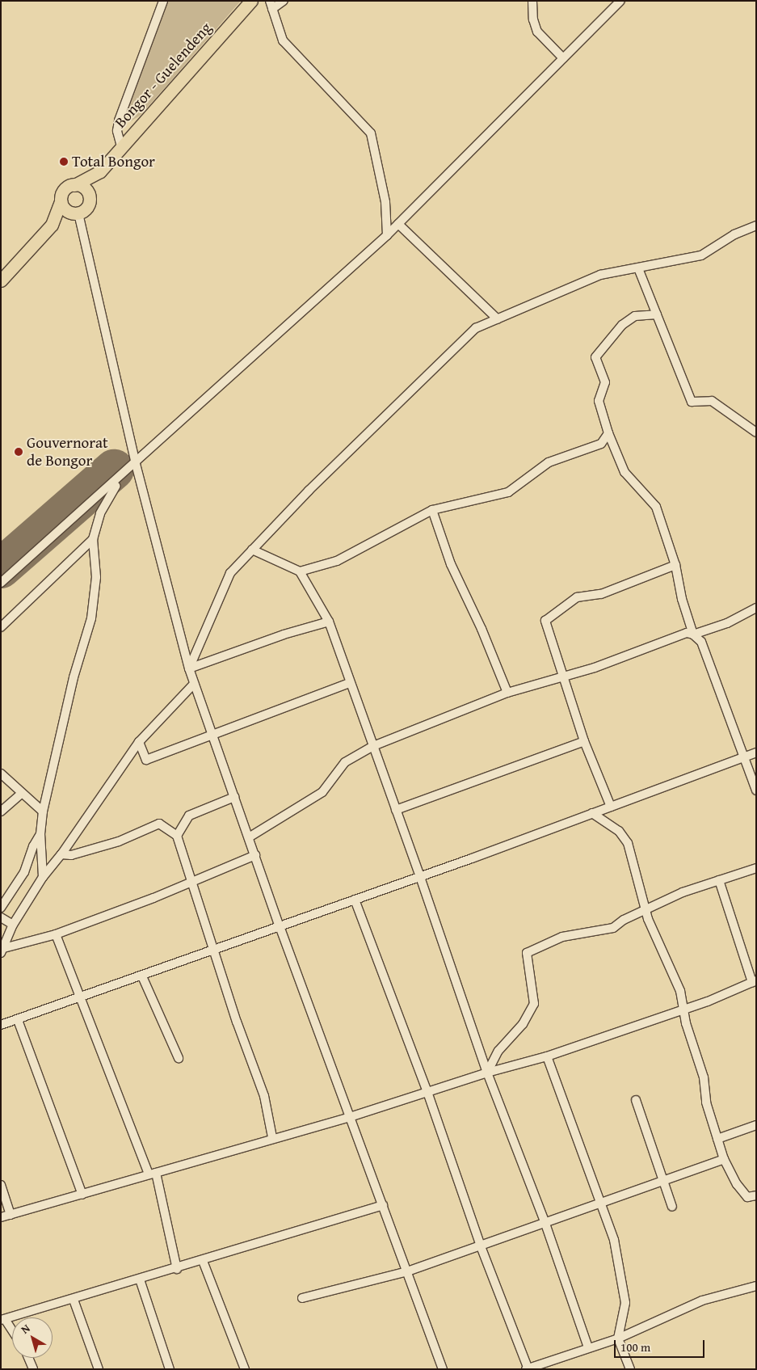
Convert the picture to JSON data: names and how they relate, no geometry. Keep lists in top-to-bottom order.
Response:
{
  "streets": {
    "highway": ["Bongor - Guelendeng"]
  },
  "places": ["Total Bongor", "Gouvernorat de Bongor"],
  "scale_bar": "100 m",
  "north": "top left"
}
